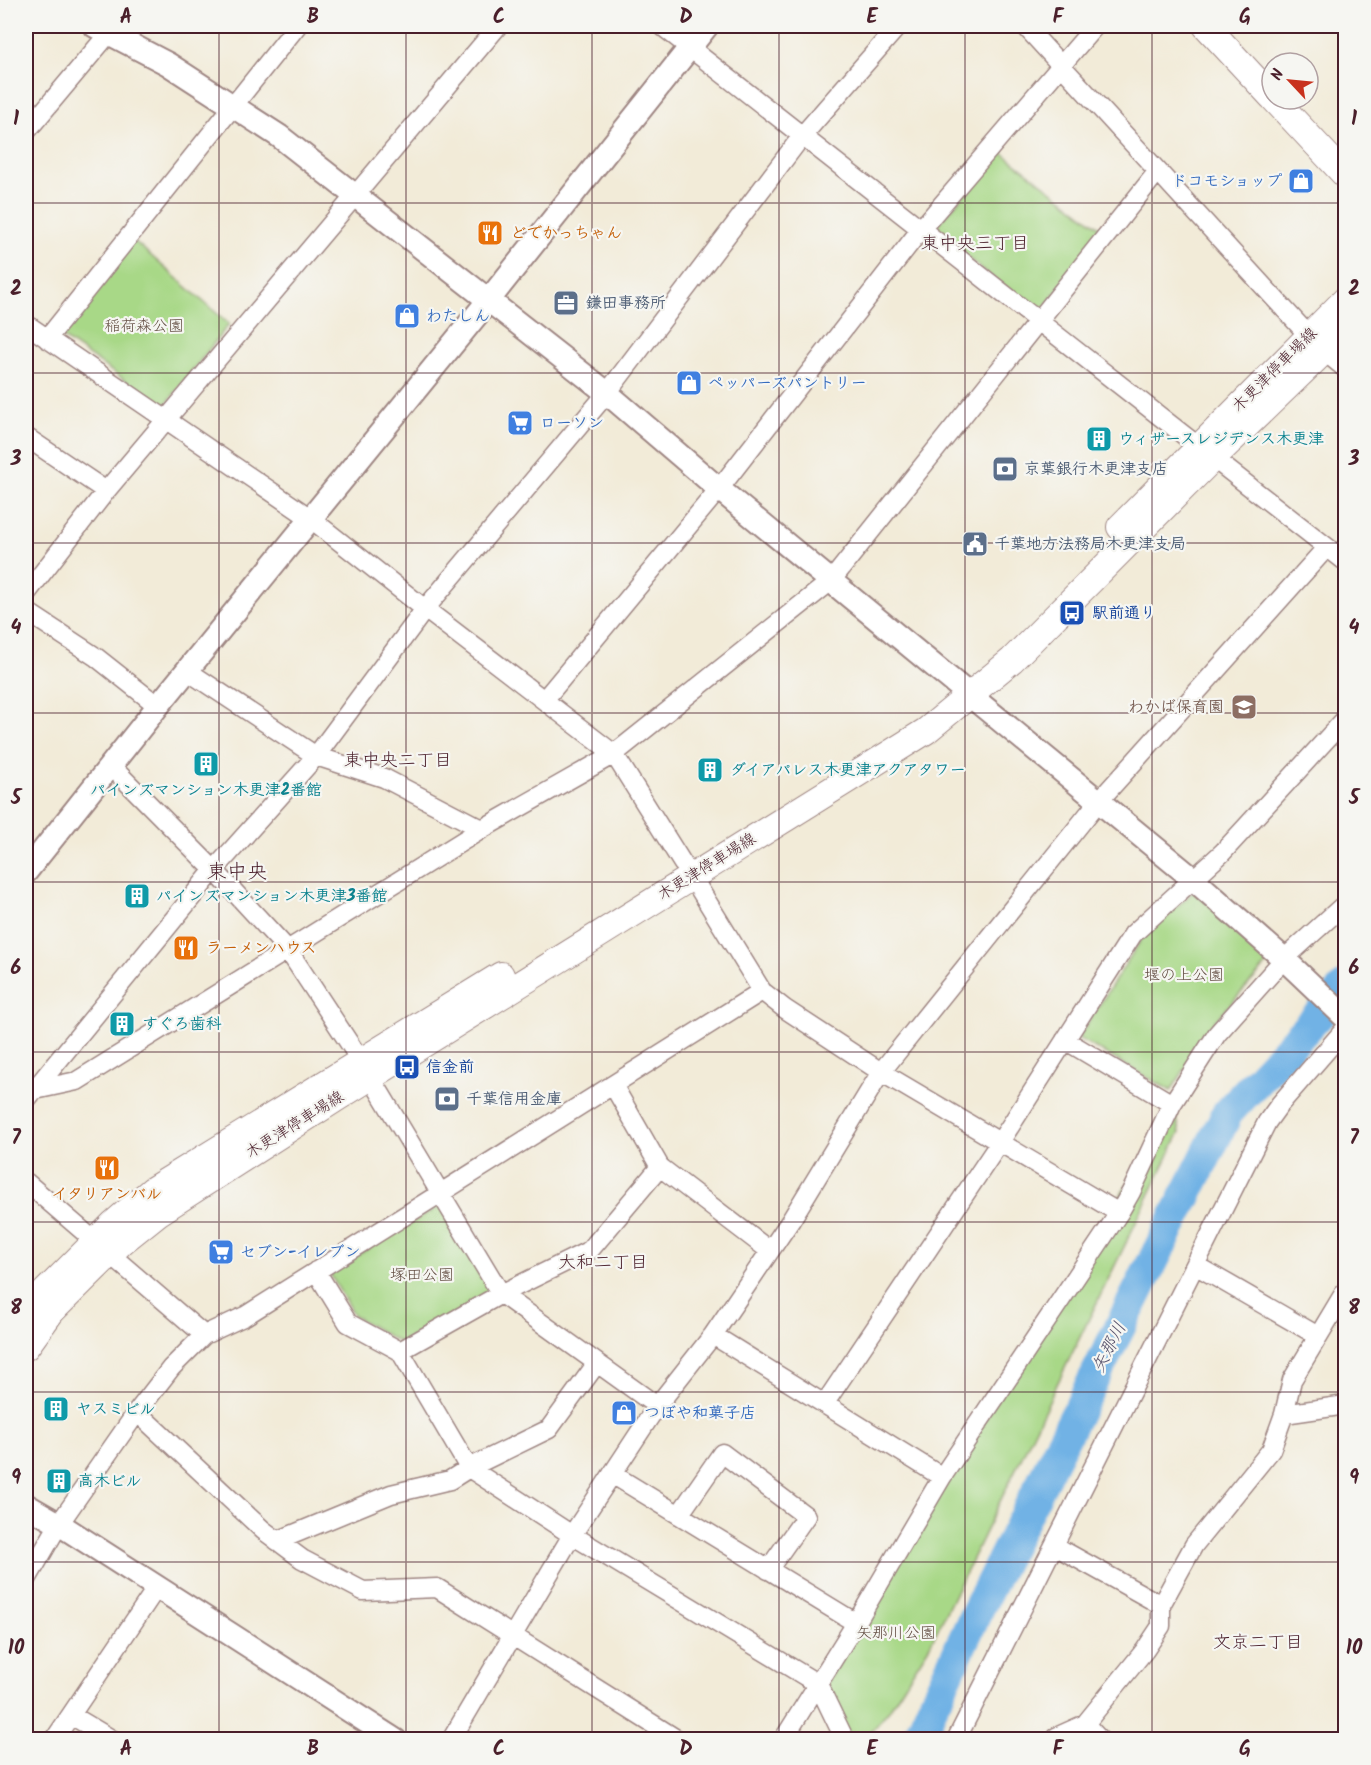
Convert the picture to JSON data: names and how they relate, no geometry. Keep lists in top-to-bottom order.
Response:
{
  "streets": {
    "main road": ["木更津停車場線"]
  },
  "districts": [
    "東中央三丁目",
    "東中央二丁目",
    "東中央",
    "大和二丁目",
    "文京二丁目"
  ],
  "water": ["矢那川"],
  "parks": [
    "稲荷森公園",
    "堰の上公園",
    "塚田公園",
    "矢那川公園"
  ],
  "places": {
    "shop": [
      "ドコモショップ",
      "わたしん",
      "ペッパーズパントリー",
      "つぼや和菓子店"
    ],
    "restaurant": ["どでかっちゃん", "ラーメンハウス", "イタリアンバル"],
    "office": ["鎌田事務所"],
    "supermarket": ["ローソン", "セブン-イレブン"],
    "building": [
      "ウィザースレジデンス木更津",
      "パインズマンション木更津2番館",
      "ダイアパレス木更津アクアタワー",
      "パインズマンション木更津3番館",
      "すぐろ歯科",
      "ヤスミビル",
      "高木ビル"
    ],
    "bank": ["京葉銀行木更津支店", "千葉信用金庫"],
    "public building": ["千葉地方法務局木更津支局"],
    "bus stop": ["駅前通り", "信金前"],
    "school or university": ["わかば保育園"]
  },
  "north": "top left",
  "grid": {
    "columns": [
      "A",
      "B",
      "C",
      "D",
      "E",
      "F",
      "G"
    ],
    "rows": [
      "1",
      "2",
      "3",
      "4",
      "5",
      "6",
      "7",
      "8",
      "9",
      "10"
    ]
  }
}
